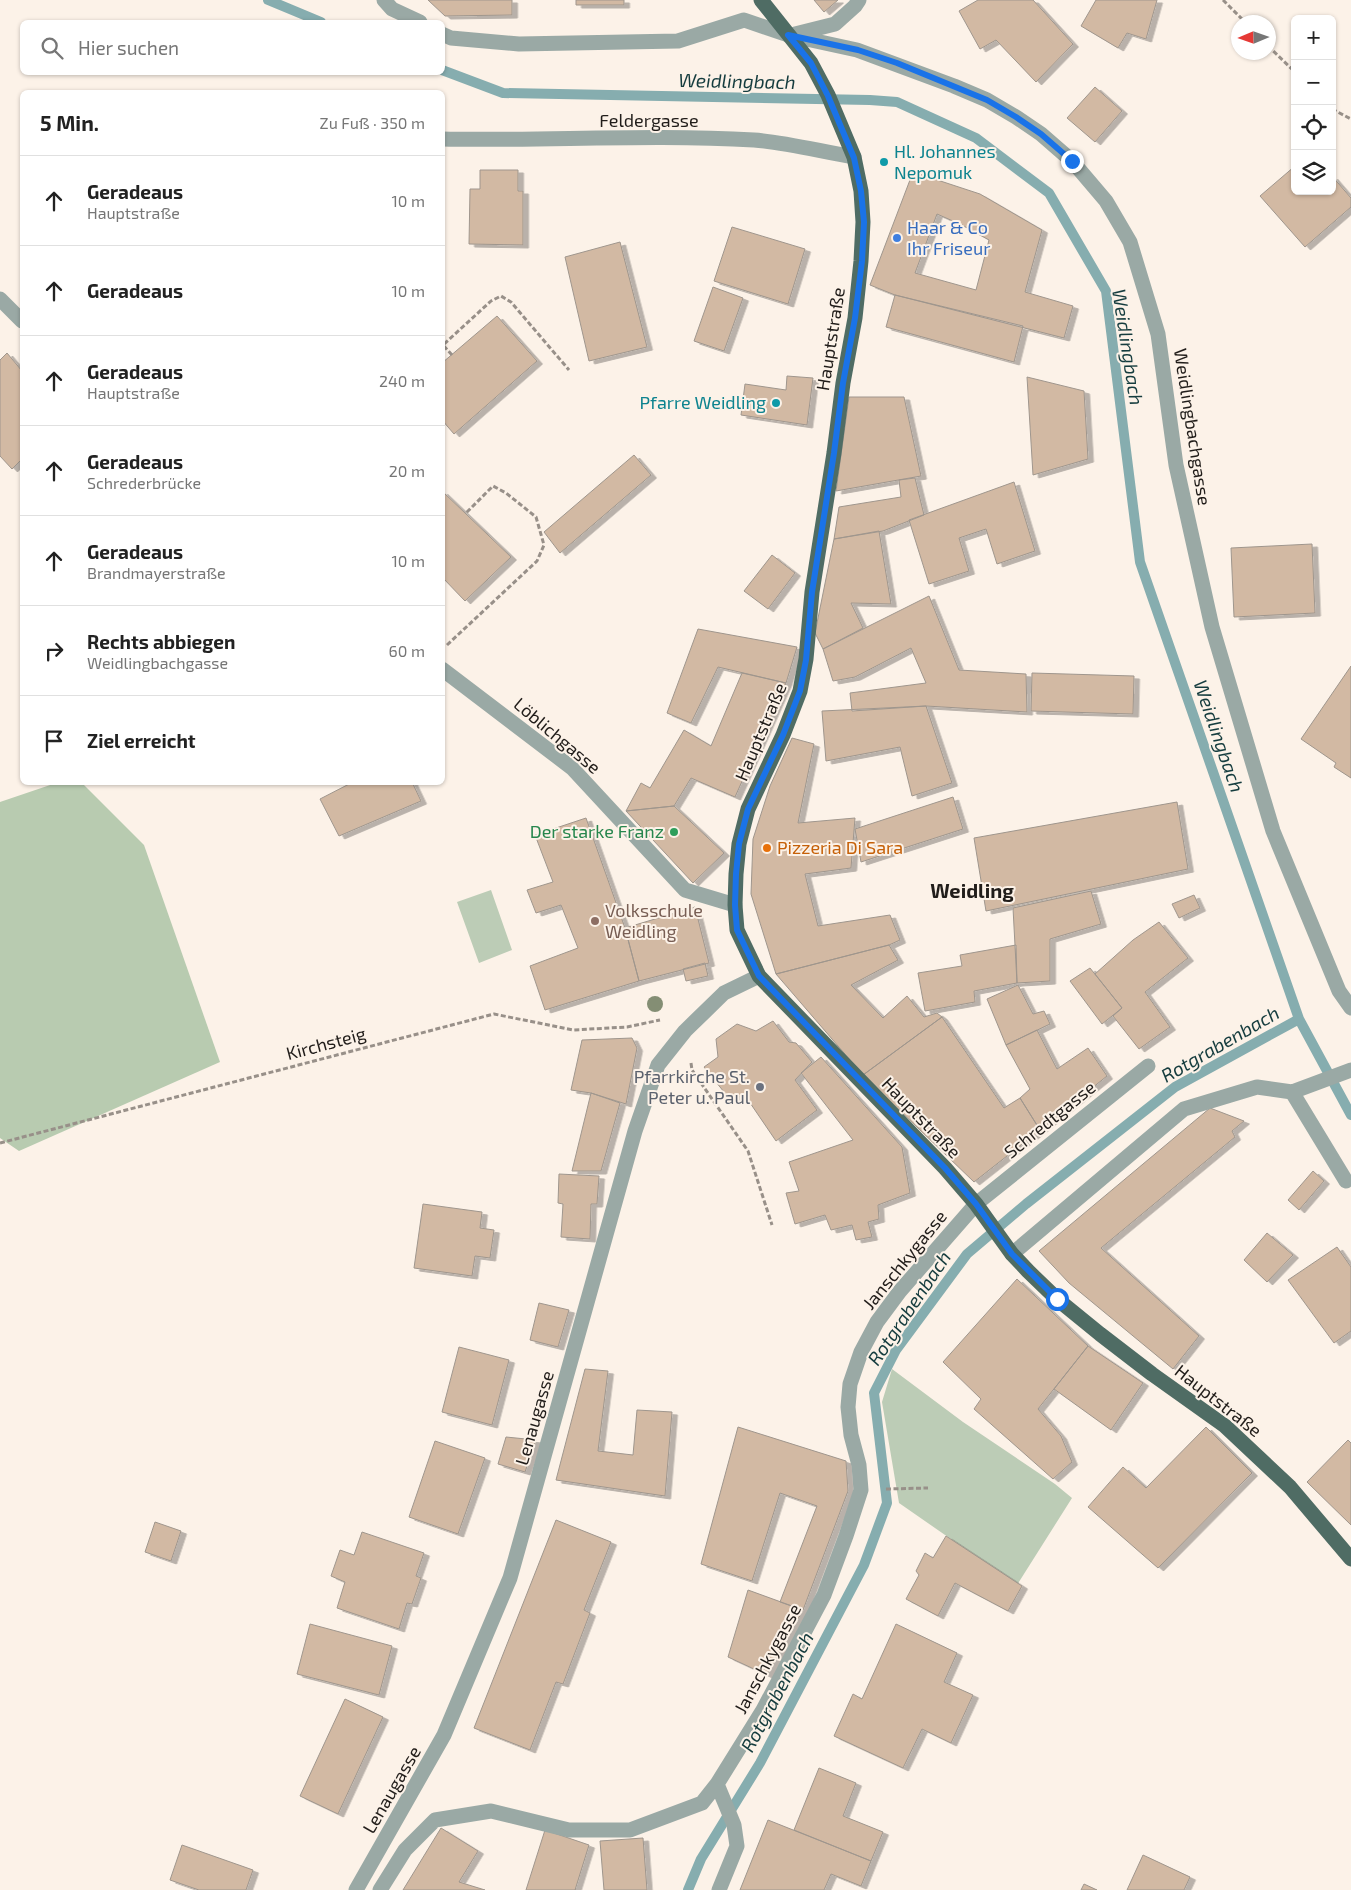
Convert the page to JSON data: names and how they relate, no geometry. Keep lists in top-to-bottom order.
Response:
{
  "streets": {
    "main road": ["Hauptstraße"],
    "street": [
      "Feldergasse",
      "Weidlingbachgasse",
      "Löblichgasse",
      "Schredtgasse",
      "Janschkygasse",
      "Lenaugasse"
    ],
    "path": ["Kirchsteig"]
  },
  "crossings": [
    ["Feldergasse", "Hauptstraße"],
    ["Hauptstraße", "Weidlingbachgasse"],
    ["Hauptstraße", "Löblichgasse"],
    ["Hauptstraße", "Schredtgasse"],
    ["Hauptstraße", "Janschkygasse"],
    ["Hauptstraße", "Lenaugasse"],
    ["Schredtgasse", "Janschkygasse"]
  ],
  "districts": ["Weidling"],
  "water": ["Weidlingbach", "Rotgrabenbach"],
  "places": [
    "Hl. Johannes Nepomuk",
    "Haar & Co Ihr Friseur",
    "Pfarre Weidling",
    "Der starke Franz",
    "Pizzeria Di Sara",
    "Volksschule Weidling",
    "Pfarrkirche St. Peter u. Paul"
  ],
  "north": "left",
  "page": {
    "map_buttons": ["+", "−"],
    "search": "Hier suchen",
    "heading": ["5 Min.", "Zu Fuß · 350 m"],
    "list": [
      ["Geradeaus", "Hauptstraße", "10 m"],
      ["Geradeaus", "10 m"],
      ["Geradeaus", "Hauptstraße", "240 m"],
      ["Geradeaus", "Schrederbrücke", "20 m"],
      ["Geradeaus", "Brandmayerstraße", "10 m"],
      ["Rechts abbiegen", "Weidlingbachgasse", "60 m"],
      "Ziel erreicht"
    ]
  }
}
